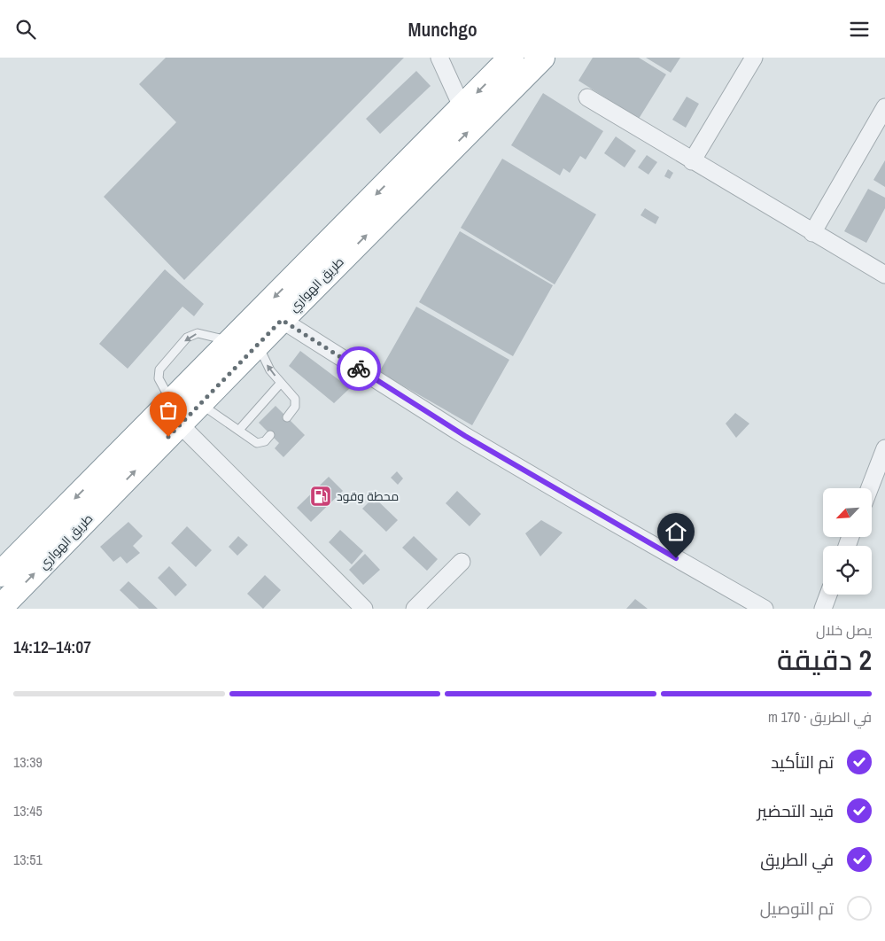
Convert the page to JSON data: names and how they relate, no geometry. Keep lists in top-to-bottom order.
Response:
{
  "streets": {
    "highway": ["طريق الهواري"]
  },
  "places": {
    "fuel station": ["محطة وقود"]
  },
  "north": "bottom left",
  "page": {
    "header": "Munchgo",
    "heading": ["2 دقيقة", "يصل خلال", "14:07–14:12"],
    "bar": "في الطريق · 170 m",
    "list": [
      ["تم التأكيد", "13:39"],
      ["قيد التحضير", "13:45"],
      ["في الطريق", "13:51"],
      "تم التوصيل"
    ]
  }
}
